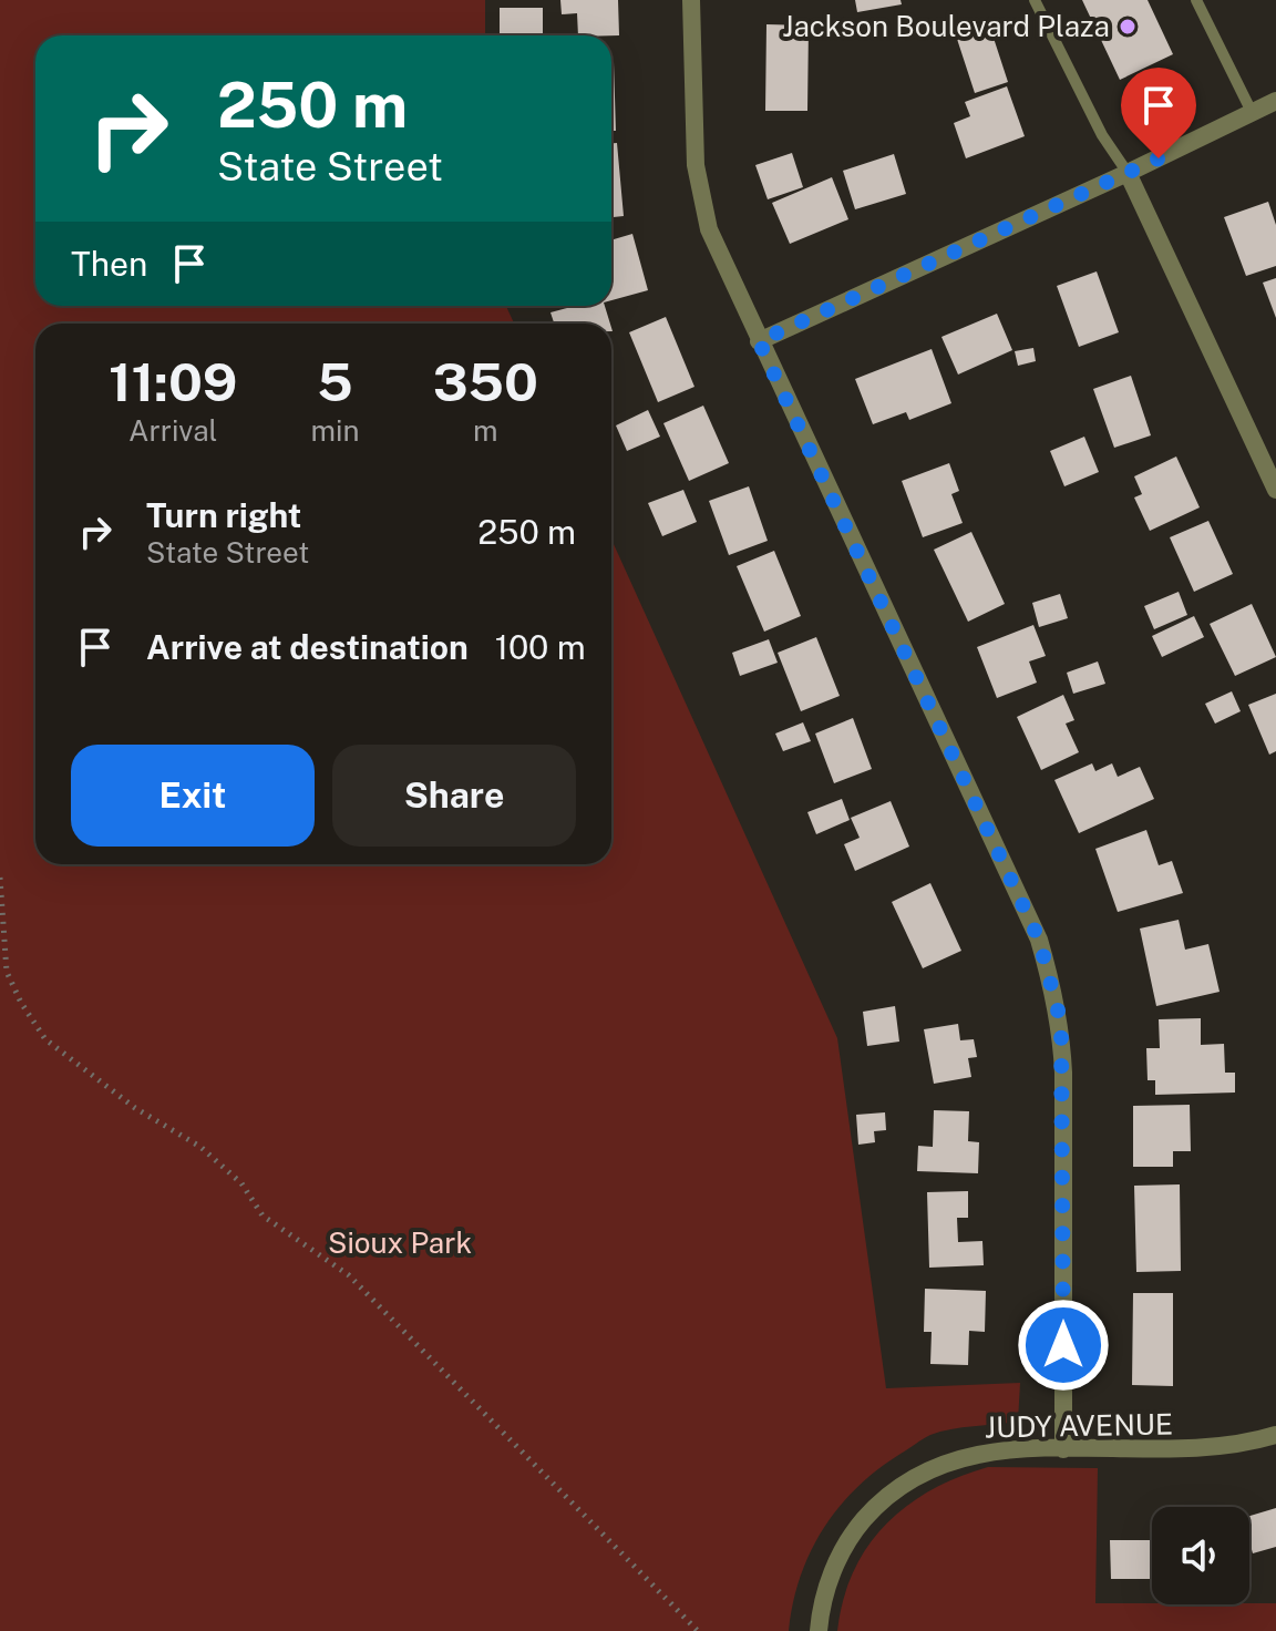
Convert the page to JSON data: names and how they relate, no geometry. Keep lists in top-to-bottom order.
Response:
{
  "streets": {
    "street": ["JUDY AVENUE"]
  },
  "parks": ["Sioux Park"],
  "places": ["Jackson Boulevard Plaza"],
  "page": {
    "turn": ["250 m", "State Street"],
    "then": "Then",
    "eta": [
      "11:09",
      "Arrival",
      "5",
      "min",
      "350",
      "m"
    ],
    "list": [
      {
        "name": "Turn right",
        "note": "State Street",
        "value": "250 m"
      },
      {
        "name": "Arrive at destination",
        "value": "100 m"
      }
    ],
    "buttons": ["Exit", "Share"]
  }
}
